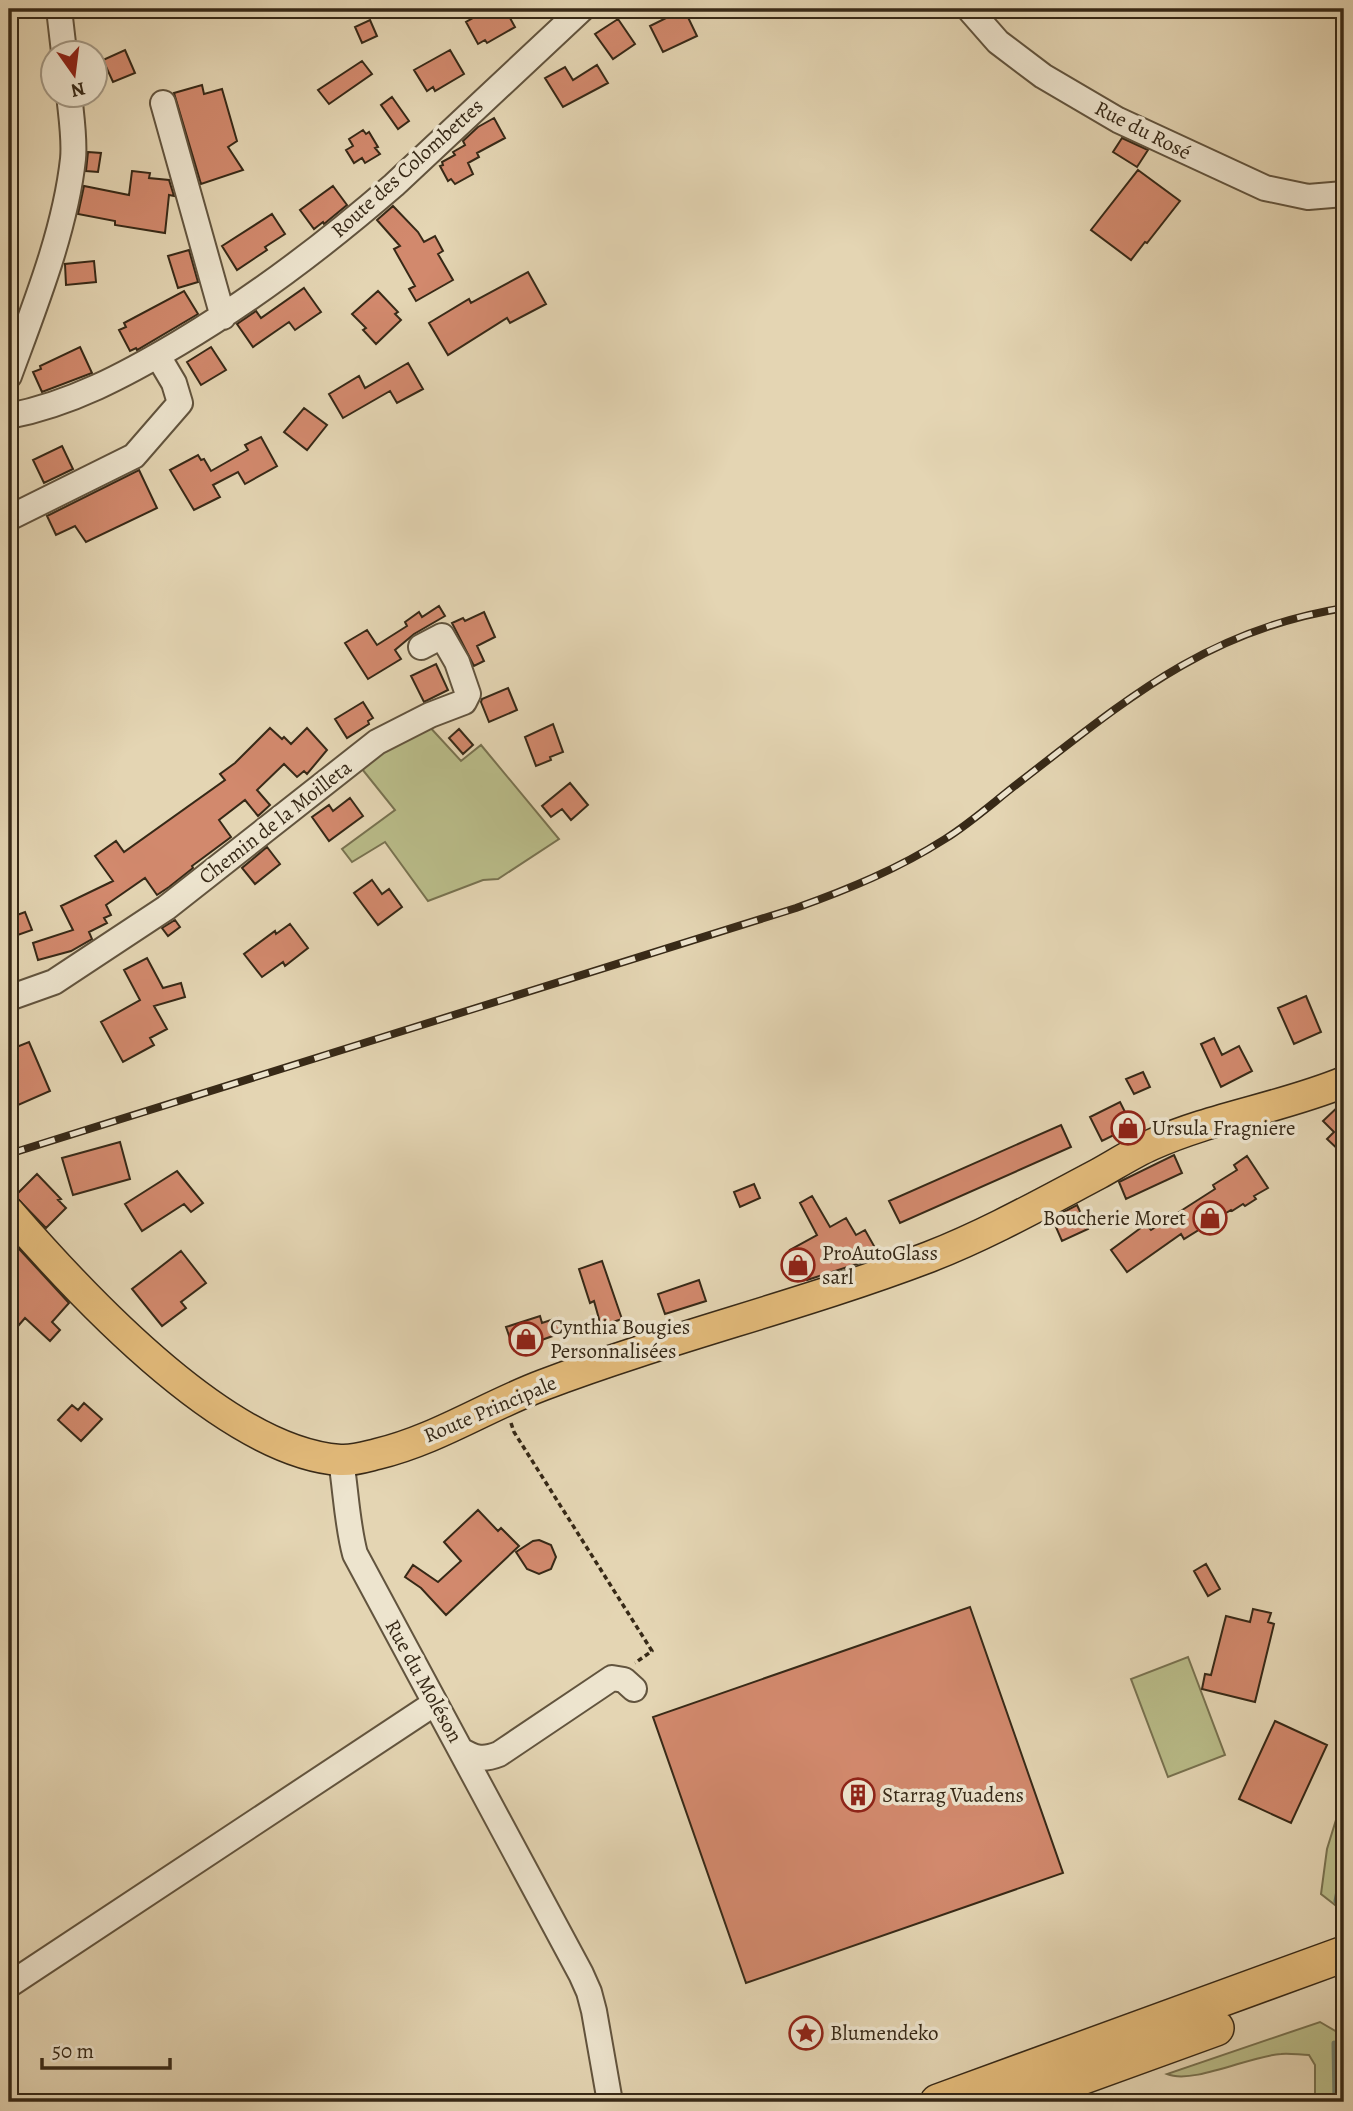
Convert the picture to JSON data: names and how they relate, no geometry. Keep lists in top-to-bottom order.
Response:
{
  "streets": {
    "main road": ["Route Principale"],
    "street": [
      "Rue du Rosé",
      "Route des Colombettes",
      "Chemin de la Moilleta",
      "Rue du Moléson"
    ]
  },
  "crossings": [
    ["Route Principale", "Rue du Moléson"]
  ],
  "places": {
    "shop": [
      "Ursula Fragniere",
      "Boucherie Moret",
      "ProAutoGlass sarl",
      "Cynthia Bougies Personnalisées"
    ],
    "building": ["Starrag Vuadens"],
    "place": ["Blumendeko"]
  },
  "scale_bar": "50 m",
  "north": "bottom"
}
